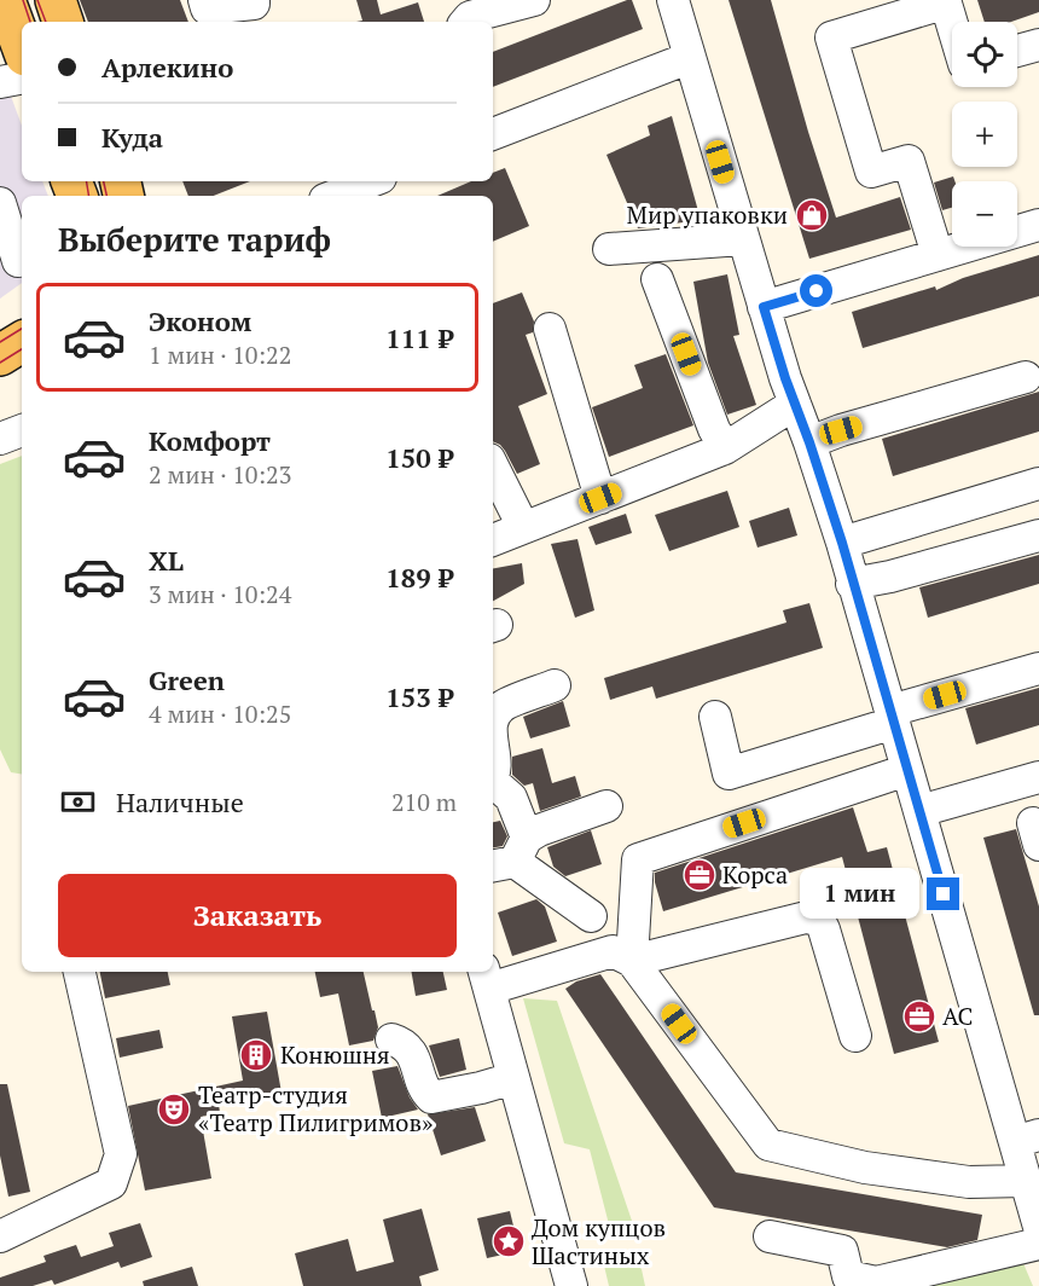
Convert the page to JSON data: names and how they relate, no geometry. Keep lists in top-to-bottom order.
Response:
{
  "places": {
    "shop": ["Мир упаковки"],
    "office": ["Корса", "АС"],
    "building": ["Конюшня"],
    "theatre": ["Театр-студия «Театр Пилигримов»"],
    "place": ["Дом купцов Шастиных"]
  },
  "page": {
    "map_buttons": ["+", "−"],
    "banner": ["Арлекино", "Куда"],
    "heading": "Выберите тариф",
    "list": [
      {
        "name": "Эконом",
        "note": "1 мин · 10:22",
        "value": "111 ₽"
      },
      {
        "name": "Комфорт",
        "note": "2 мин · 10:23",
        "value": "150 ₽"
      },
      {
        "name": "XL",
        "note": "3 мин · 10:24",
        "value": "189 ₽"
      },
      {
        "name": "Green",
        "note": "4 мин · 10:25",
        "value": "153 ₽"
      }
    ],
    "pay": ["Наличные", "210 m"],
    "buttons": "Заказать",
    "bubble": "1 мин"
  }
}
